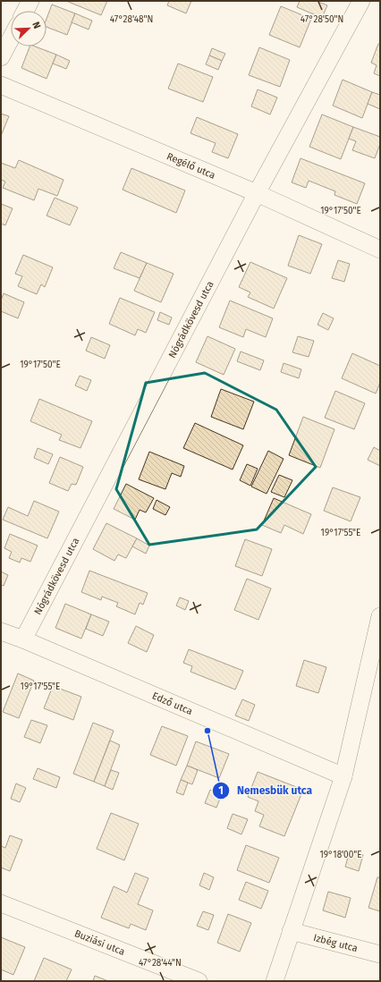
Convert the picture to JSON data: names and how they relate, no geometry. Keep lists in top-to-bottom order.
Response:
{
  "streets": {
    "street": [
      "Regélő utca",
      "Nógrádkövesd utca",
      "Edző utca",
      "Buziási utca",
      "Izbég utca"
    ]
  },
  "crossings": [
    ["Regélő utca", "Nógrádkövesd utca"],
    ["Nógrádkövesd utca", "Edző utca"]
  ],
  "places": ["Nemesbük utca"],
  "north": "top right",
  "coordinates": [
    "47°28'48\"N",
    "47°28'50\"N",
    "19°17'50\"E",
    "19°17'55\"E",
    "19°18'00\"E",
    "47°28'44\"N"
  ]
}
